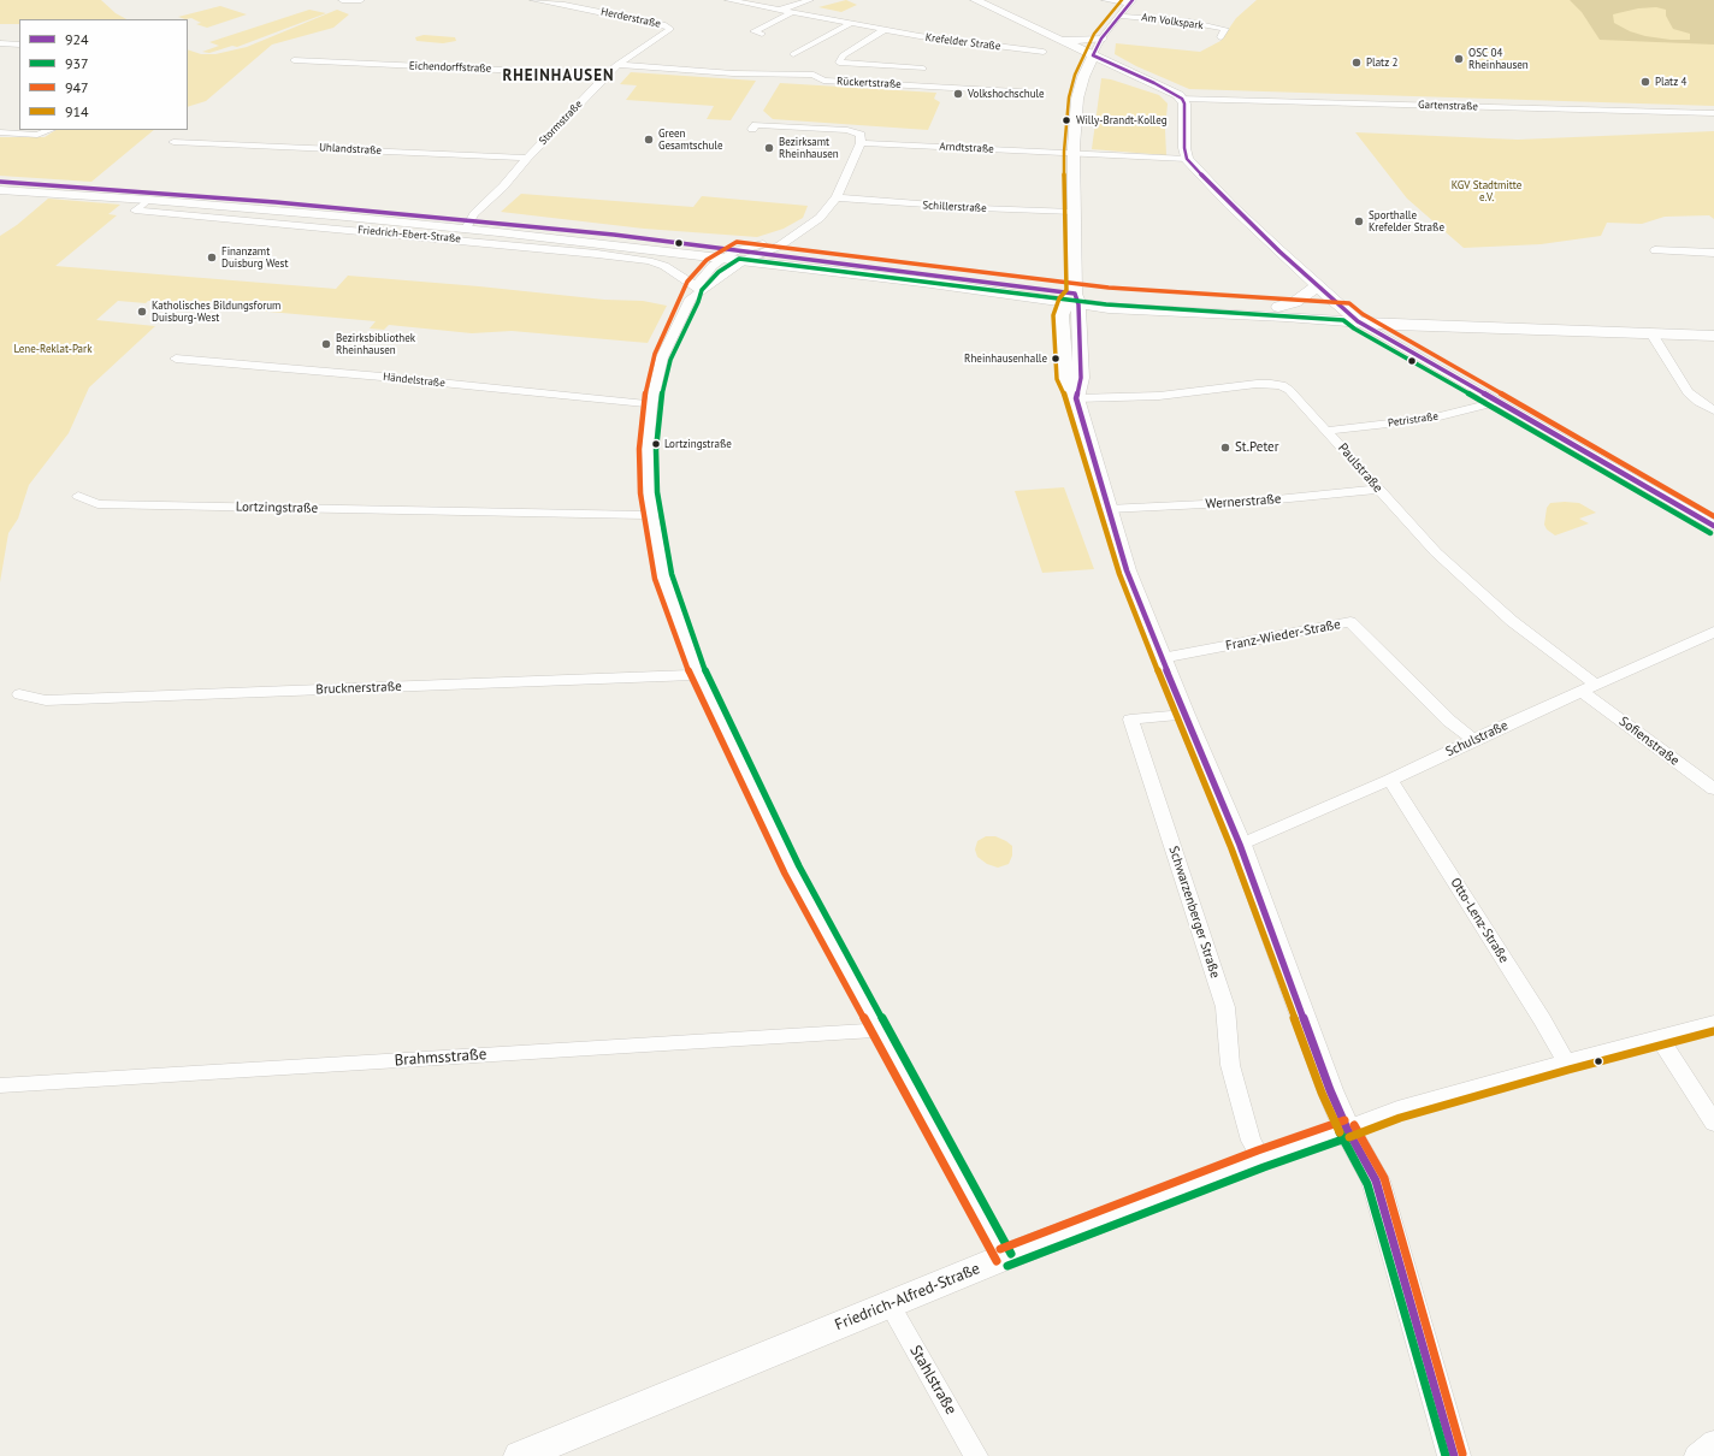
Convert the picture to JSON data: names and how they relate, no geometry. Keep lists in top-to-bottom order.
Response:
{
  "streets": {
    "main road": ["Friedrich-Ebert-Straße", "Friedrich-Alfred-Straße"],
    "street": [
      "Herderstraße",
      "Am Volkspark",
      "Krefelder Straße",
      "Eichendorffstraße",
      "Rückertstraße",
      "Gartenstraße",
      "Stormstraße",
      "Arndtstraße",
      "Uhlandstraße",
      "Schillerstraße",
      "Händelstraße",
      "Petristraße",
      "Paulstraße",
      "Wernerstraße",
      "Lortzingstraße",
      "Franz-Wieder-Straße",
      "Brucknerstraße",
      "Schulstraße",
      "Sofienstraße",
      "Schwarzenberger Straße",
      "Otto-Lenz-Straße",
      "Brahmsstraße",
      "Stahlstraße"
    ]
  },
  "crossings": [
    ["Herderstraße", "Stormstraße"],
    ["Eichendorffstraße", "Stormstraße"],
    ["Rückertstraße", "Stormstraße"],
    ["Stormstraße", "Uhlandstraße"],
    ["Stormstraße", "Friedrich-Ebert-Straße"],
    ["Petristraße", "Paulstraße"],
    ["Paulstraße", "Wernerstraße"],
    ["Paulstraße", "Schulstraße"],
    ["Paulstraße", "Sofienstraße"],
    ["Franz-Wieder-Straße", "Schulstraße"],
    ["Schulstraße", "Sofienstraße"],
    ["Schulstraße", "Otto-Lenz-Straße"],
    ["Schwarzenberger Straße", "Friedrich-Alfred-Straße"],
    ["Otto-Lenz-Straße", "Friedrich-Alfred-Straße"],
    ["Friedrich-Alfred-Straße", "Stahlstraße"]
  ],
  "districts": ["RHEINHAUSEN"],
  "parks": ["KGV Stadtmitte e.V.", "Lene-Reklat-Park"],
  "places": [
    "OSC 04 Rheinhausen",
    "Platz 2",
    "Platz 4",
    "Volkshochschule",
    "Willy-Brandt-Kolleg",
    "Green Gesamtschule",
    "Bezirksamt Rheinhausen",
    "Sporthalle Krefelder Straße",
    "Finanzamt Duisburg West",
    "Katholisches Bildungsforum Duisburg-West",
    "Bezirksbibliothek Rheinhausen",
    "Rheinhausenhalle",
    "Lortzingstraße",
    "St.Peter"
  ],
  "lines": [
    "transit line 924",
    "transit line 914",
    "transit line 947",
    "transit line 937"
  ],
  "legend": [
    "924",
    "937",
    "947",
    "914"
  ]
}
